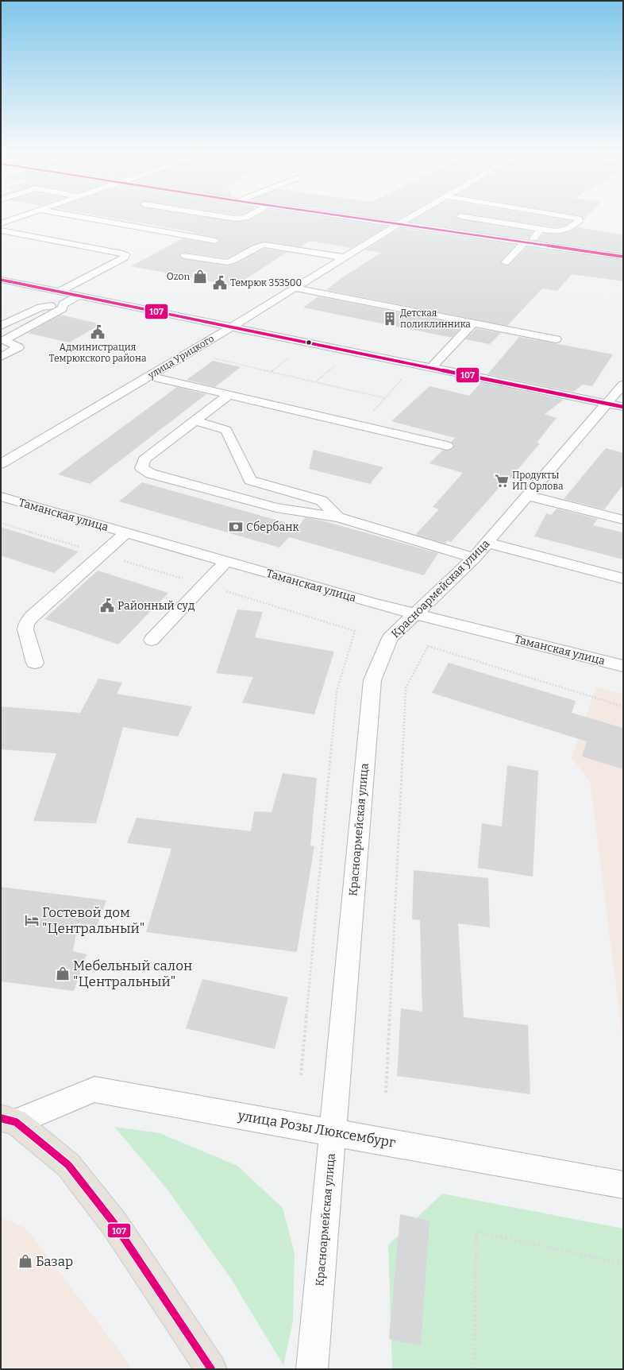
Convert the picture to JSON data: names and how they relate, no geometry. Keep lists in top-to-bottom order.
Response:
{
  "streets": {
    "main road": ["улица Розы Люксембург"],
    "street": ["улица Урицкого", "Таманская улица", "Красноармейская улица"]
  },
  "crossings": [
    ["Таманская улица", "Красноармейская улица"],
    ["Красноармейская улица", "улица Розы Люксембург"]
  ],
  "places": {
    "shop": ["Ozon", "Мебельный салон \"Центральный\"", "Базар"],
    "public building": ["Темрюк 353500", "Администрация Темрюкского района", "Районный суд"],
    "building": ["Детская поликлинника"],
    "supermarket": ["Продукты ИП Орлова"],
    "bank": ["Сбербанк"],
    "hotel": ["Гостевой дом \"Центральный\""]
  },
  "lines": ["transit line 107"]
}
